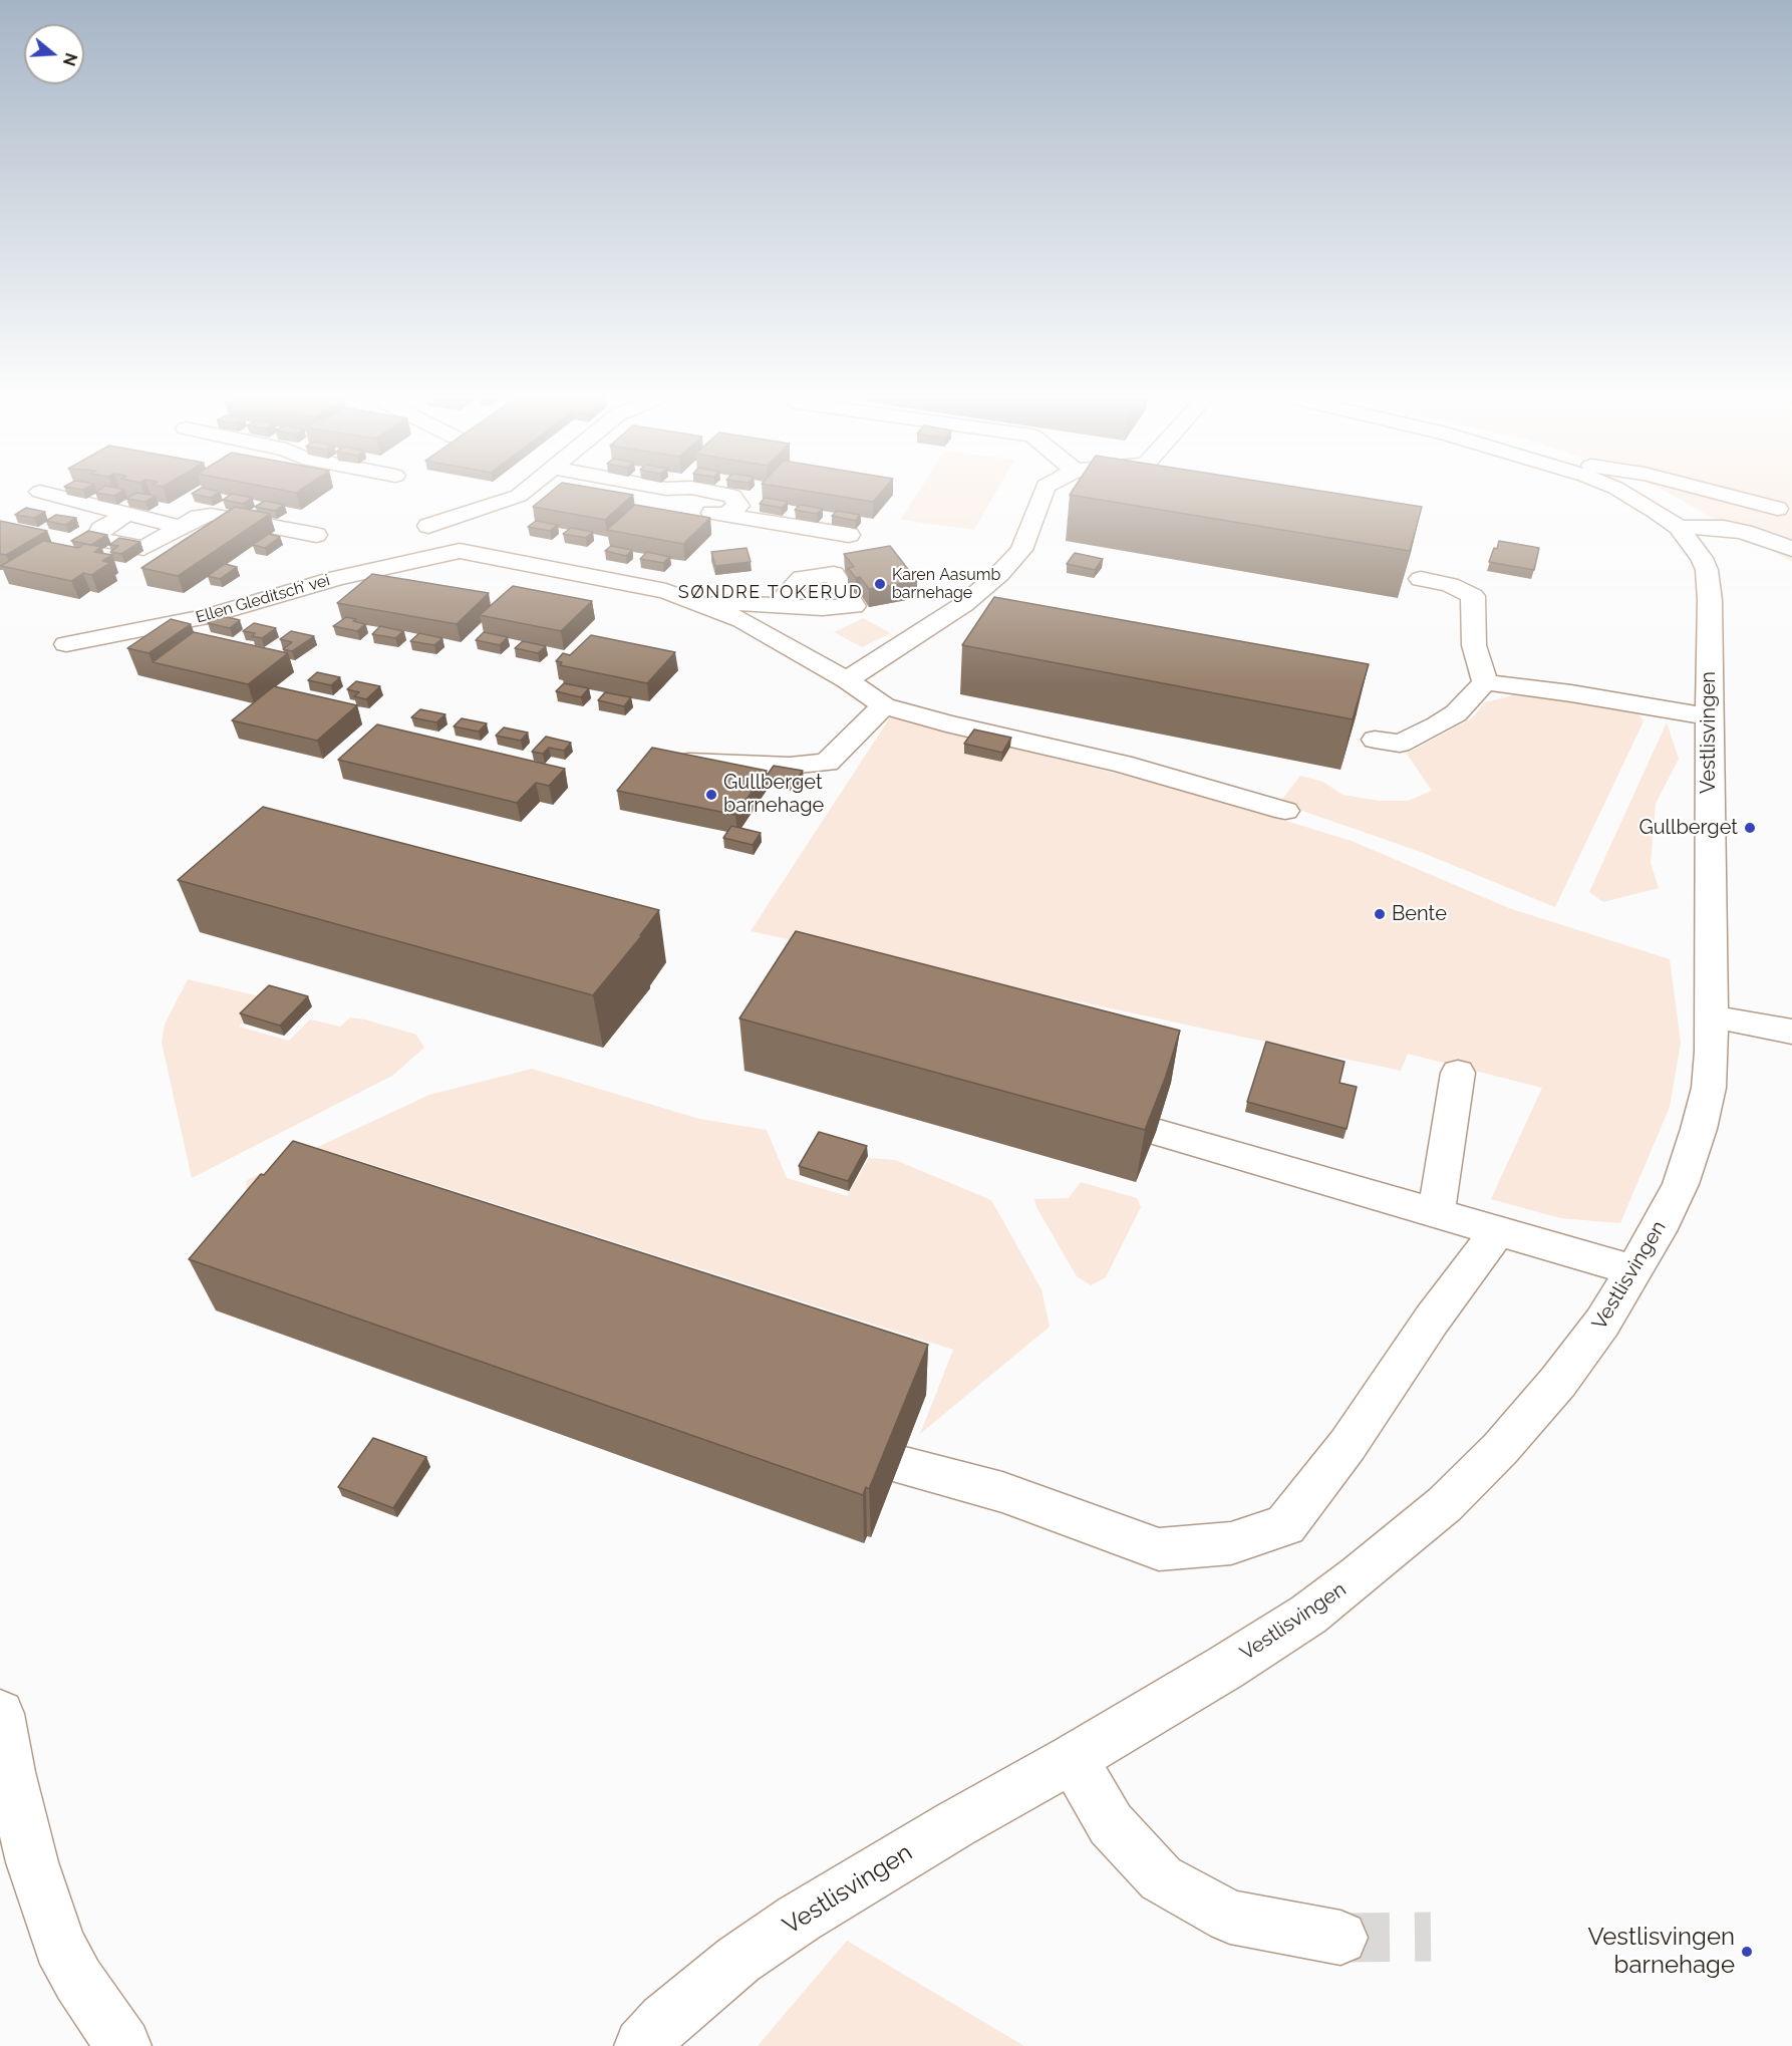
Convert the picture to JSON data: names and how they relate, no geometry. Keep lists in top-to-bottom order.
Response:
{
  "streets": {
    "street": ["Ellen Gleditsch’ vei", "Vestlisvingen"]
  },
  "districts": ["SØNDRE TOKERUD"],
  "places": [
    "Karen Aasumb barnehage",
    "Gullberget barnehage",
    "Gullberget",
    "Bente",
    "Vestlisvingen barnehage"
  ],
  "north": "right"
}
